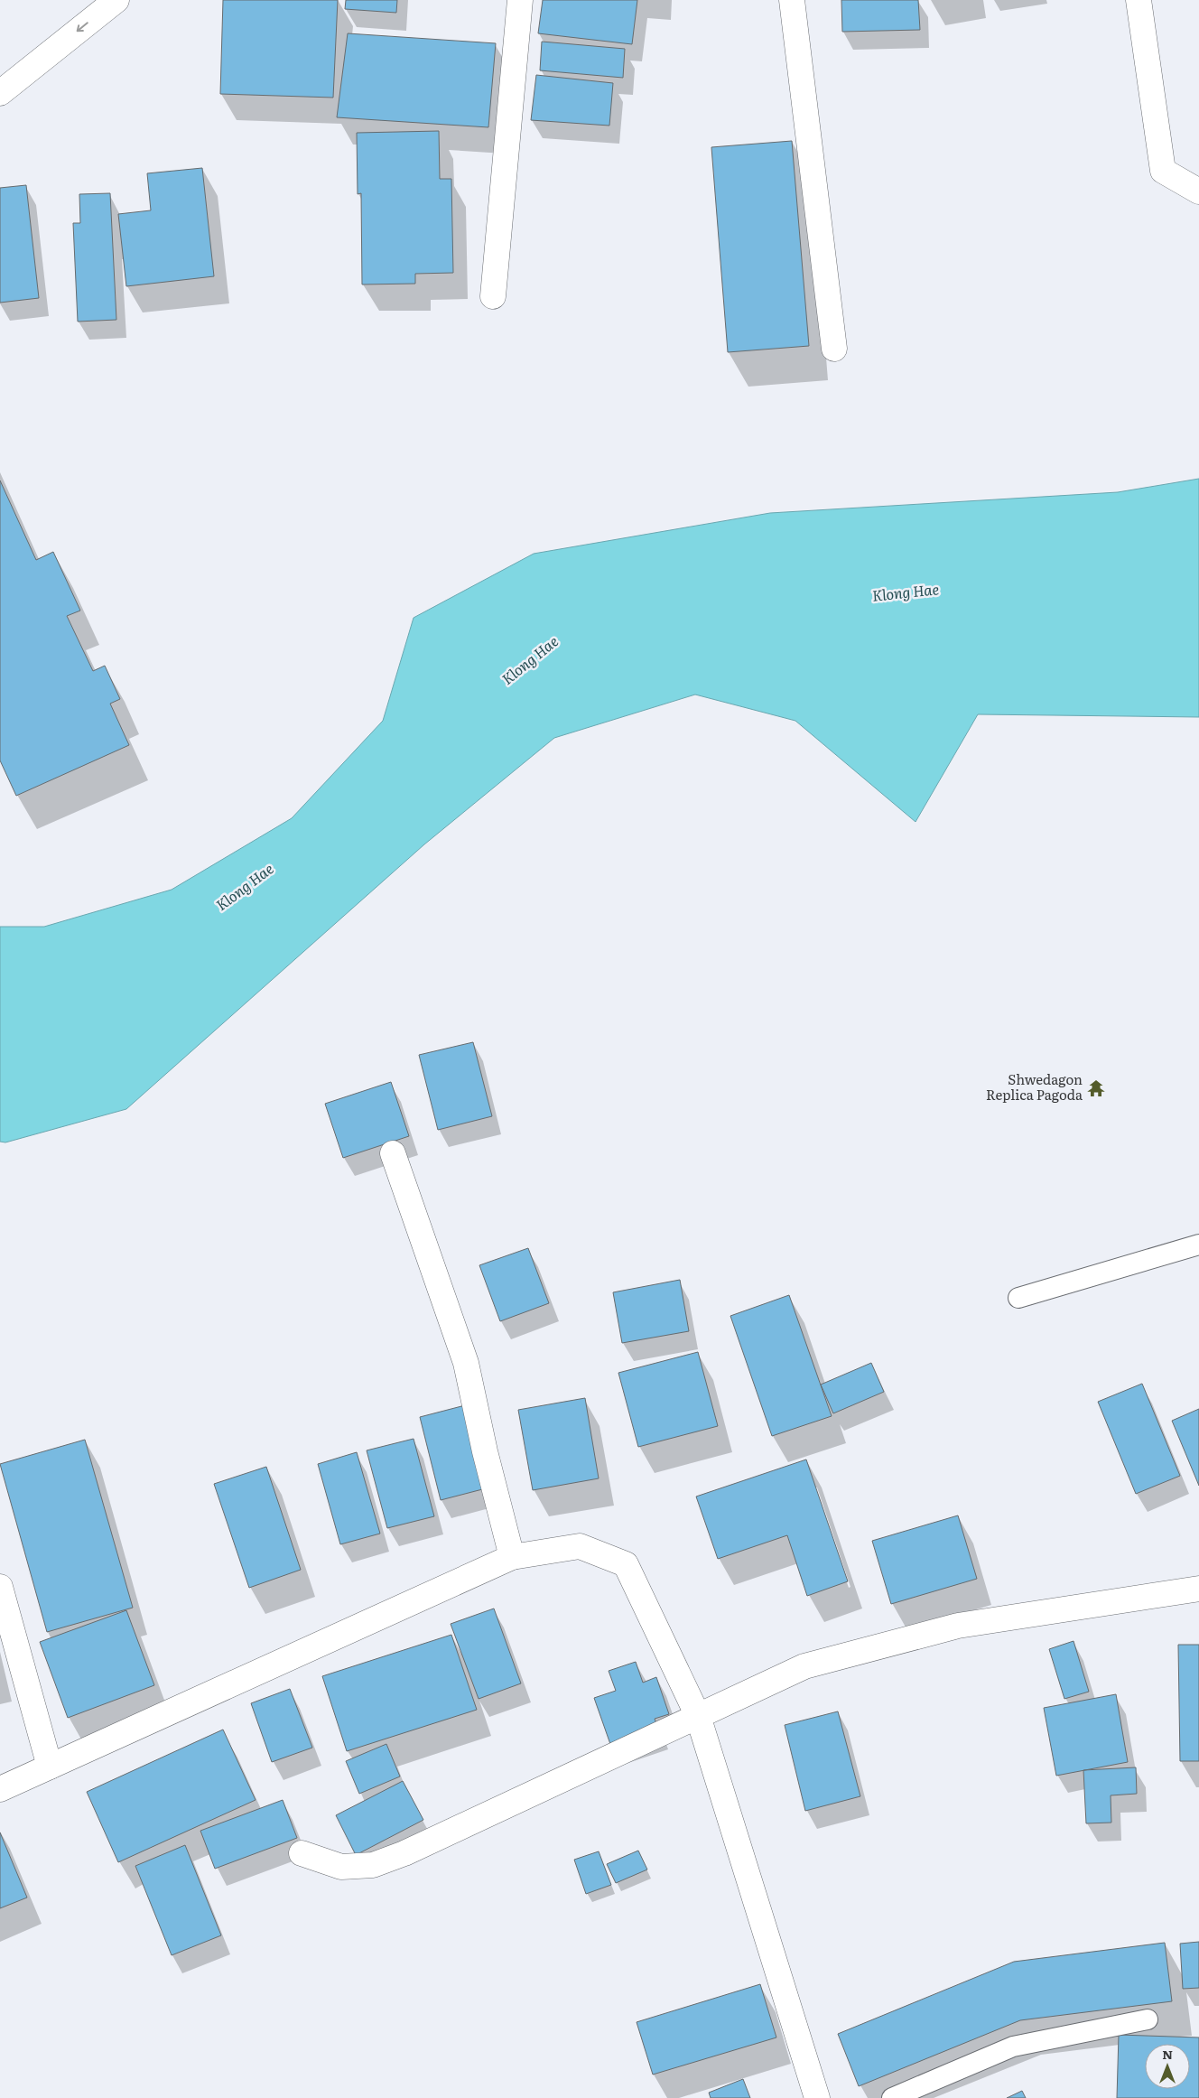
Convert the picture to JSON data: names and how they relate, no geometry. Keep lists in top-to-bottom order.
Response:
{
  "water": ["Klong Hae"],
  "places": {
    "temple": ["Shwedagon Replica Pagoda"]
  },
  "north": "top"
}
